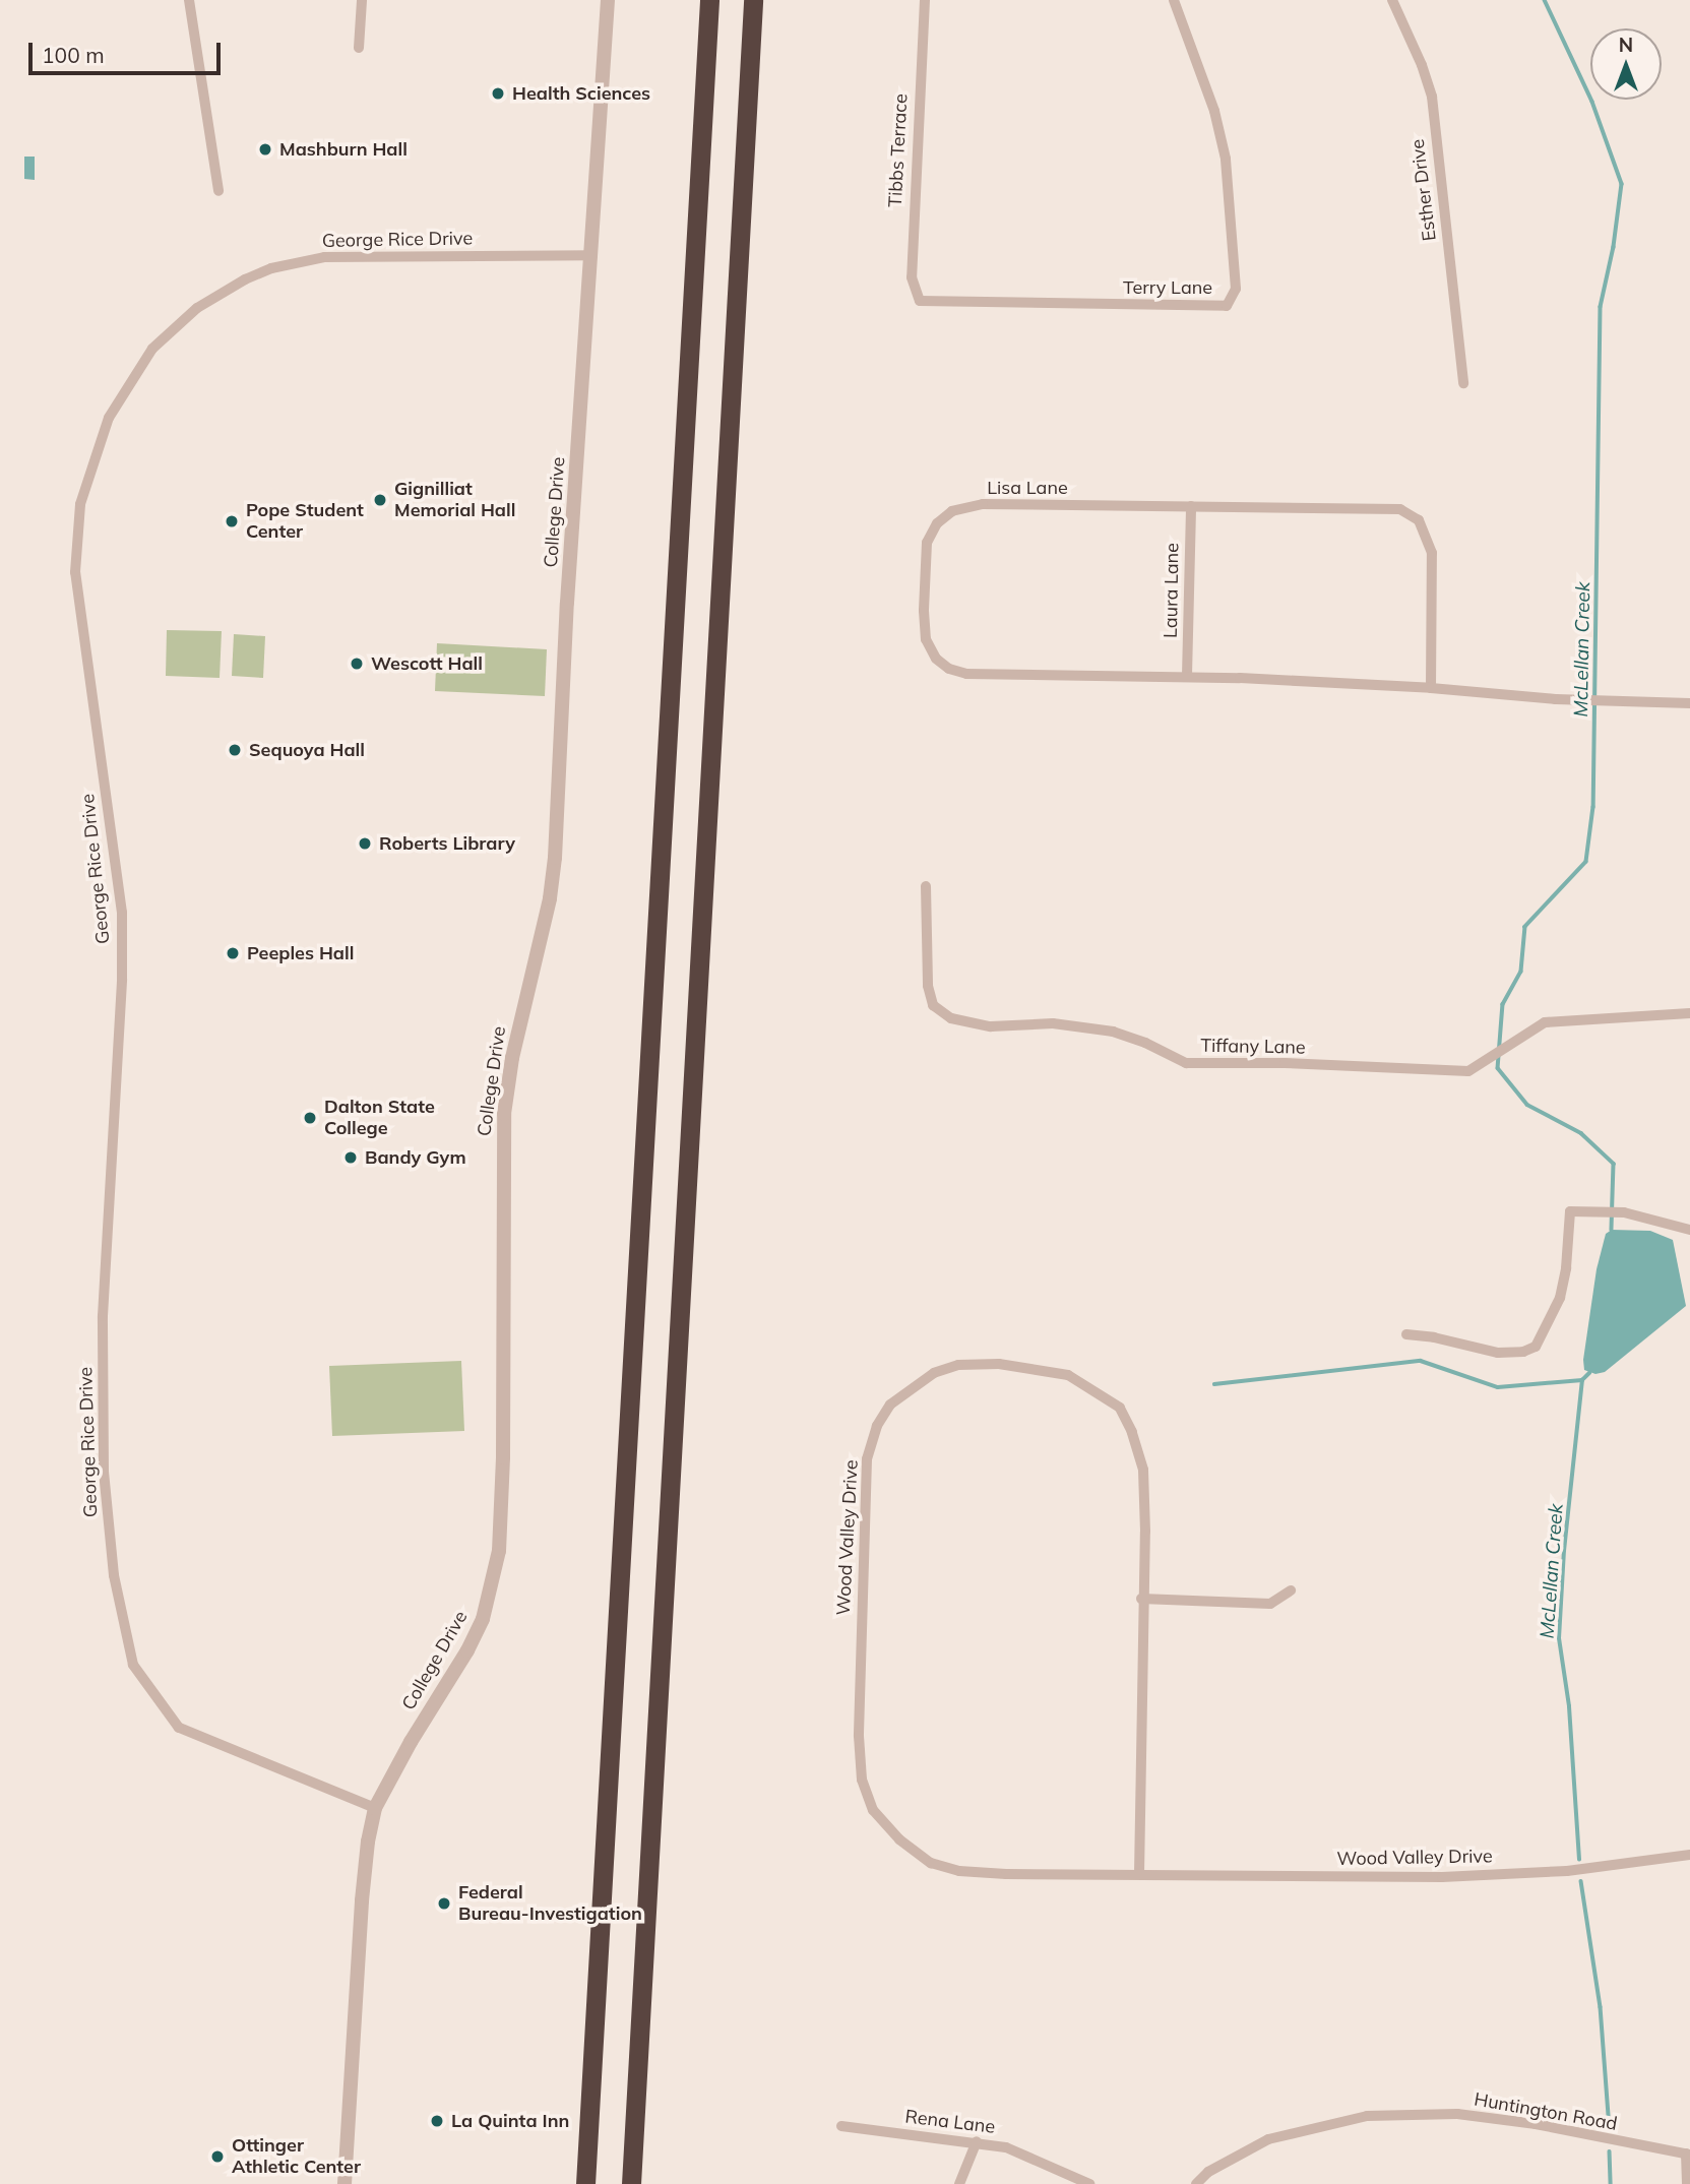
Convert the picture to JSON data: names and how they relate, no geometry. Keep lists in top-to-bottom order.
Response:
{
  "streets": {
    "street": [
      "Tibbs Terrace",
      "Esther Drive",
      "George Rice Drive",
      "Terry Lane",
      "Lisa Lane",
      "College Drive",
      "Laura Lane",
      "Tiffany Lane",
      "Wood Valley Drive",
      "Huntington Road",
      "Rena Lane"
    ]
  },
  "crossings": [
    ["Tibbs Terrace", "Terry Lane"],
    ["George Rice Drive", "College Drive"],
    ["Lisa Lane", "Laura Lane"]
  ],
  "water": ["McLellan Creek"],
  "places": [
    "Health Sciences",
    "Mashburn Hall",
    "Gignilliat Memorial Hall",
    "Pope Student Center",
    "Wescott Hall",
    "Sequoya Hall",
    "Roberts Library",
    "Peeples Hall",
    "Dalton State College",
    "Bandy Gym",
    "Federal Bureau-Investigation",
    "La Quinta Inn",
    "Ottinger Athletic Center"
  ],
  "scale_bar": "100 m",
  "north": "top"
}
